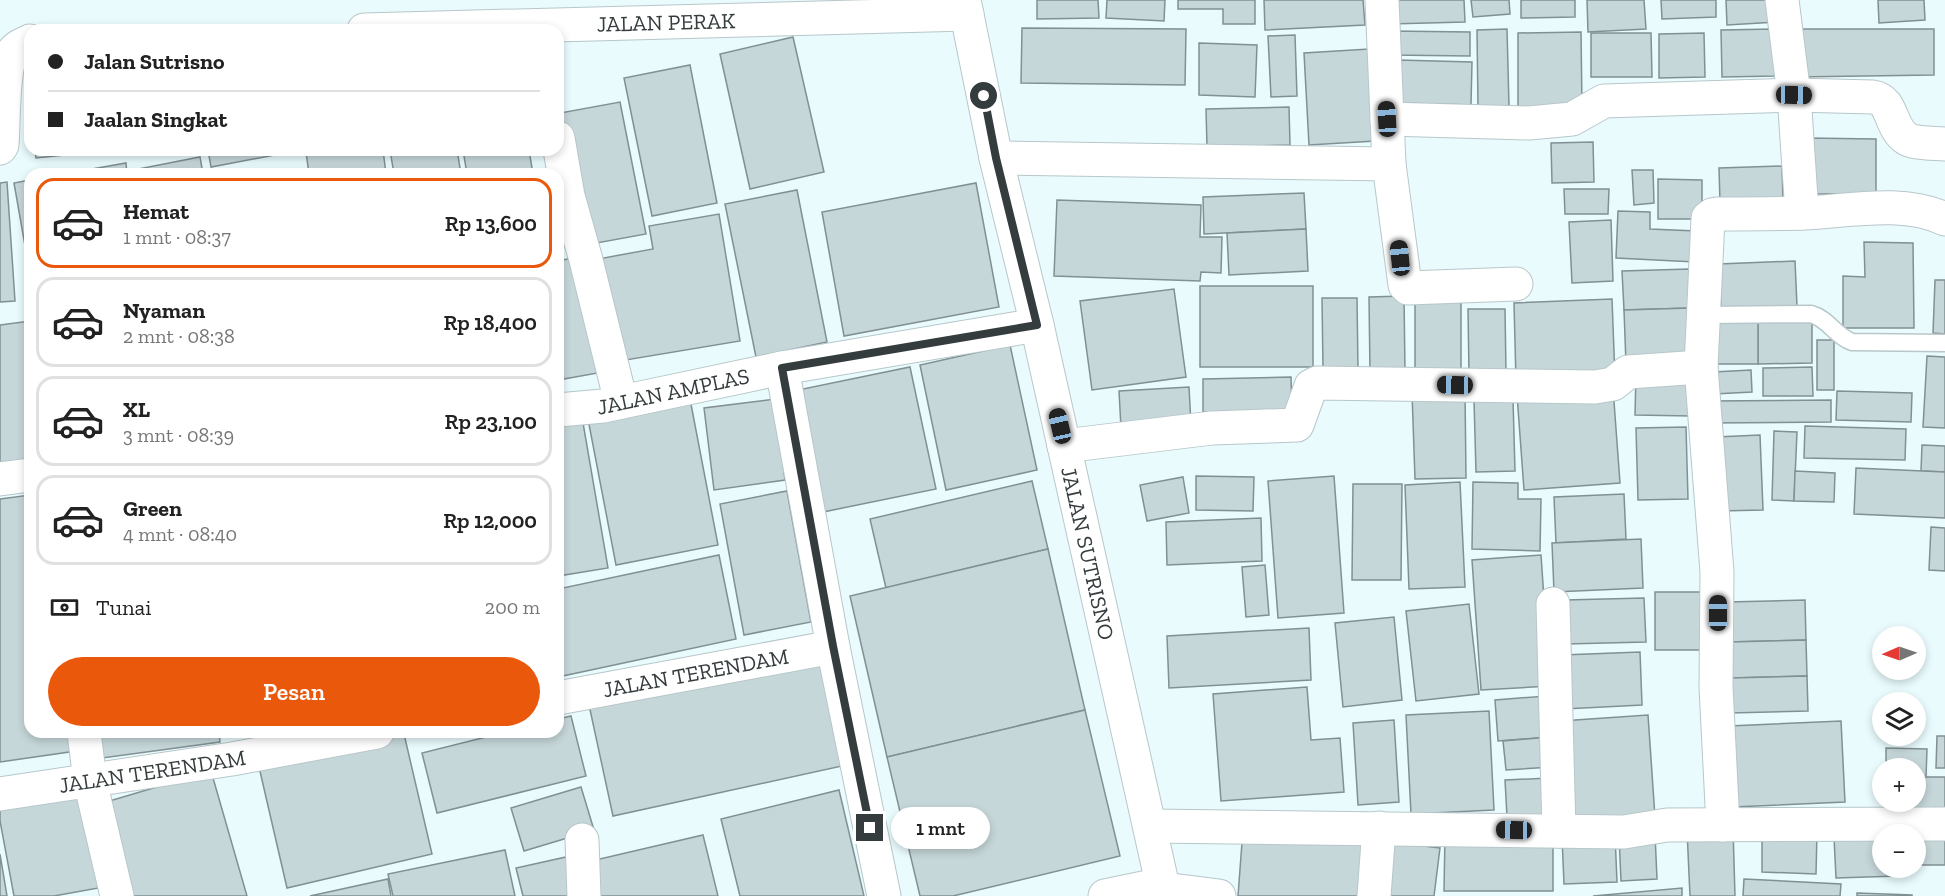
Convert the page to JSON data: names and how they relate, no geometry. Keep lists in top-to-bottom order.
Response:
{
  "streets": {
    "street": [
      "JALAN PERAK",
      "JALAN AMPLAS",
      "JALAN SUTRISNO",
      "JALAN TERENDAM"
    ]
  },
  "crossings": [
    ["JALAN PERAK", "JALAN SUTRISNO"],
    ["JALAN AMPLAS", "JALAN SUTRISNO"]
  ],
  "north": "left",
  "page": {
    "banner": ["Jalan Sutrisno", "Jaalan Singkat"],
    "list": [
      {
        "name": "Hemat",
        "note": "1 mnt · 08:37",
        "value": "Rp 13,600"
      },
      {
        "name": "Nyaman",
        "note": "2 mnt · 08:38",
        "value": "Rp 18,400"
      },
      {
        "name": "XL",
        "note": "3 mnt · 08:39",
        "value": "Rp 23,100"
      },
      {
        "name": "Green",
        "note": "4 mnt · 08:40",
        "value": "Rp 12,000"
      }
    ],
    "pay": ["Tunai", "200 m"],
    "map_buttons": ["+", "−"],
    "buttons": "Pesan",
    "bubble": "1 mnt"
  }
}
